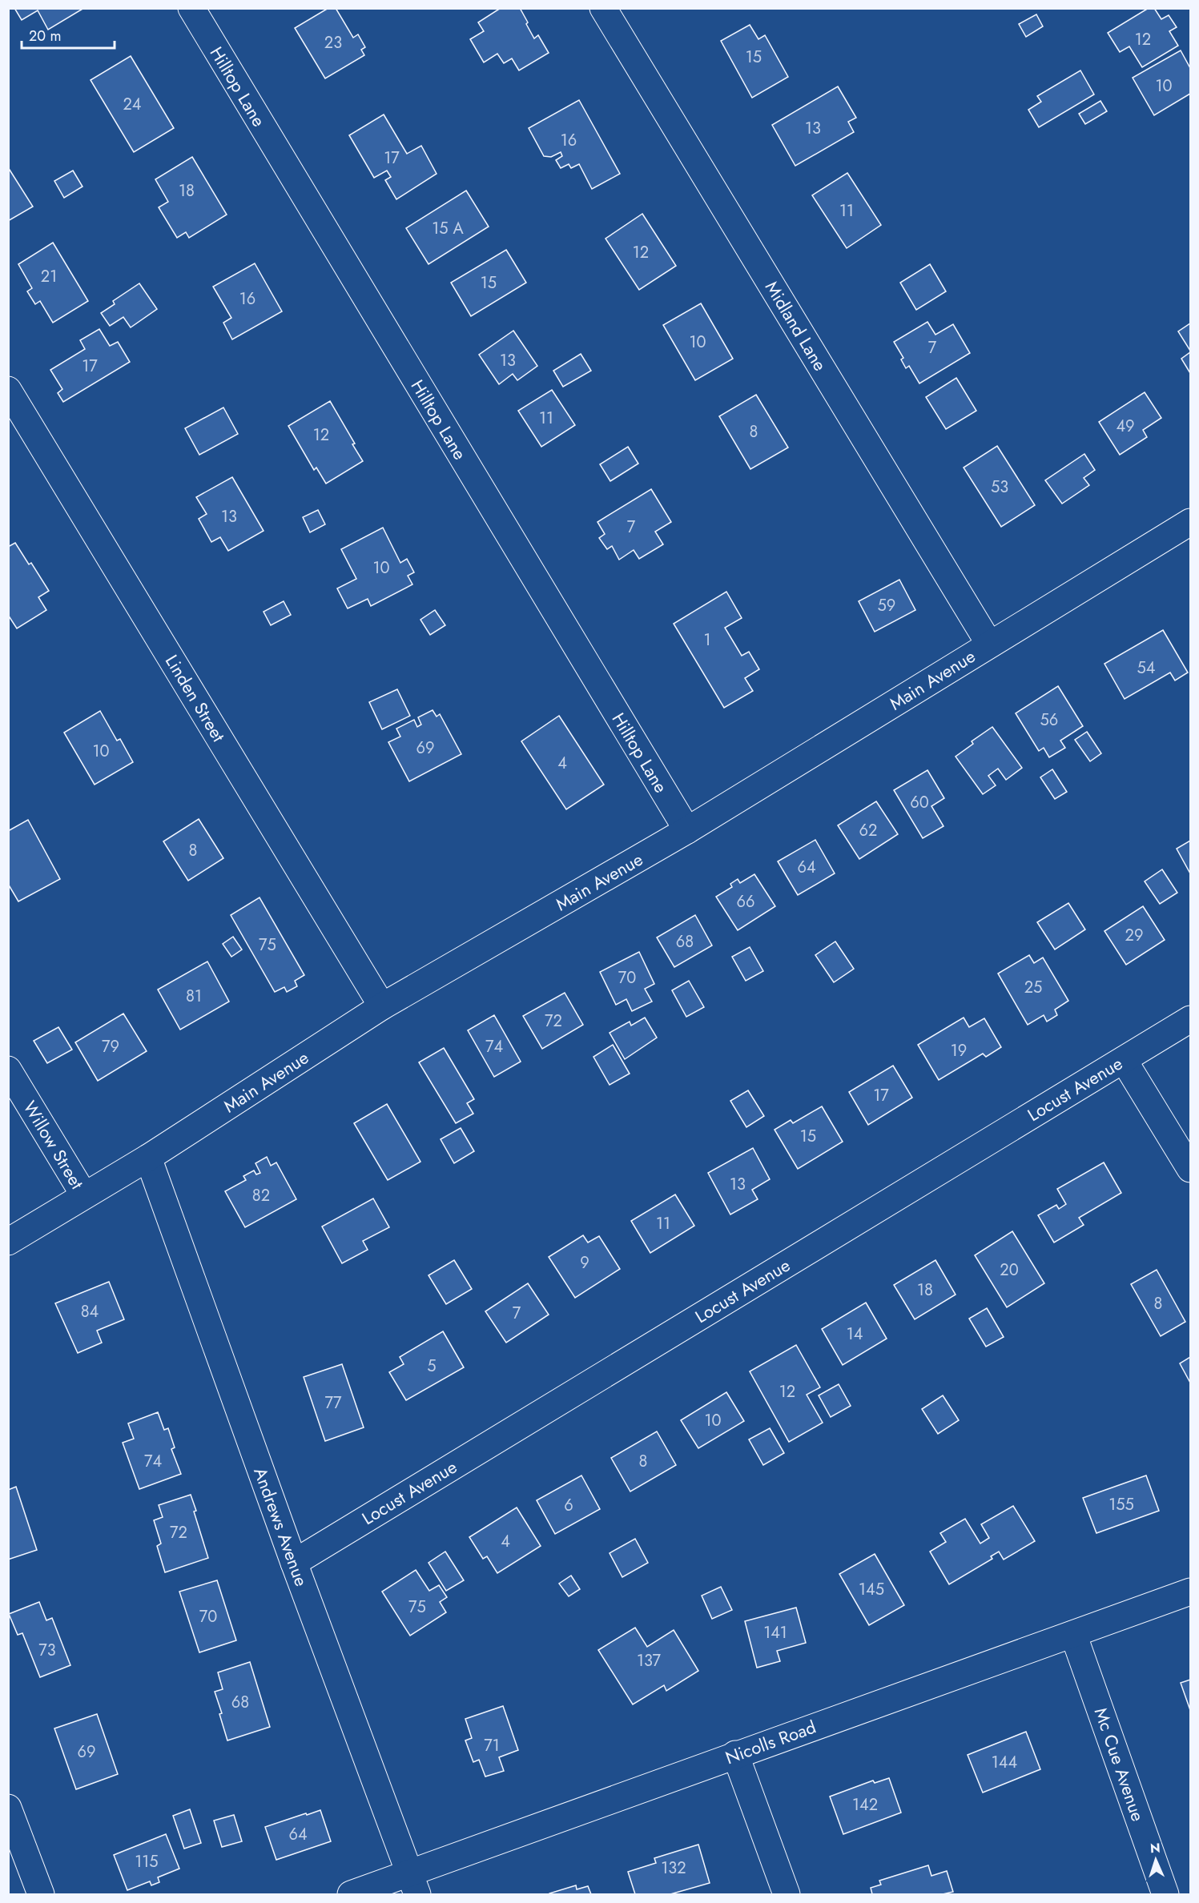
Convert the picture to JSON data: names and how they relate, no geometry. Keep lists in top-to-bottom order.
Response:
{
  "streets": {
    "street": [
      "Hilltop Lane",
      "Midland Lane",
      "Main Avenue",
      "Linden Street",
      "Locust Avenue",
      "Willow Street",
      "Andrews Avenue",
      "Nicolls Road",
      "Mc Cue Avenue"
    ]
  },
  "crossings": [
    ["Hilltop Lane", "Main Avenue"],
    ["Midland Lane", "Main Avenue"],
    ["Main Avenue", "Linden Street"],
    ["Main Avenue", "Willow Street"],
    ["Main Avenue", "Andrews Avenue"],
    ["Locust Avenue", "Andrews Avenue"],
    ["Andrews Avenue", "Nicolls Road"],
    ["Nicolls Road", "Mc Cue Avenue"]
  ],
  "house_numbers": [
    "12",
    "23",
    "15",
    "10",
    "24",
    "13",
    "16",
    "17",
    "18",
    "11",
    "15 A",
    "12",
    "21",
    "15",
    "16",
    "10",
    "7",
    "13",
    "17",
    "11",
    "49",
    "8",
    "12",
    "53",
    "13",
    "7",
    "10",
    "59",
    "1",
    "54",
    "56",
    "69",
    "10",
    "4",
    "60",
    "62",
    "8",
    "64",
    "66",
    "29",
    "68",
    "75",
    "70",
    "25",
    "81",
    "72",
    "79",
    "74",
    "19",
    "17",
    "15",
    "13",
    "82",
    "11",
    "9",
    "20",
    "18",
    "8",
    "84",
    "7",
    "14",
    "5",
    "12",
    "77",
    "10",
    "74",
    "8",
    "155",
    "6",
    "72",
    "4",
    "145",
    "75",
    "70",
    "141",
    "73",
    "137",
    "68",
    "71",
    "69",
    "144",
    "142",
    "64",
    "115",
    "132"
  ],
  "scale_bar": "20 m",
  "north": "top"
}
